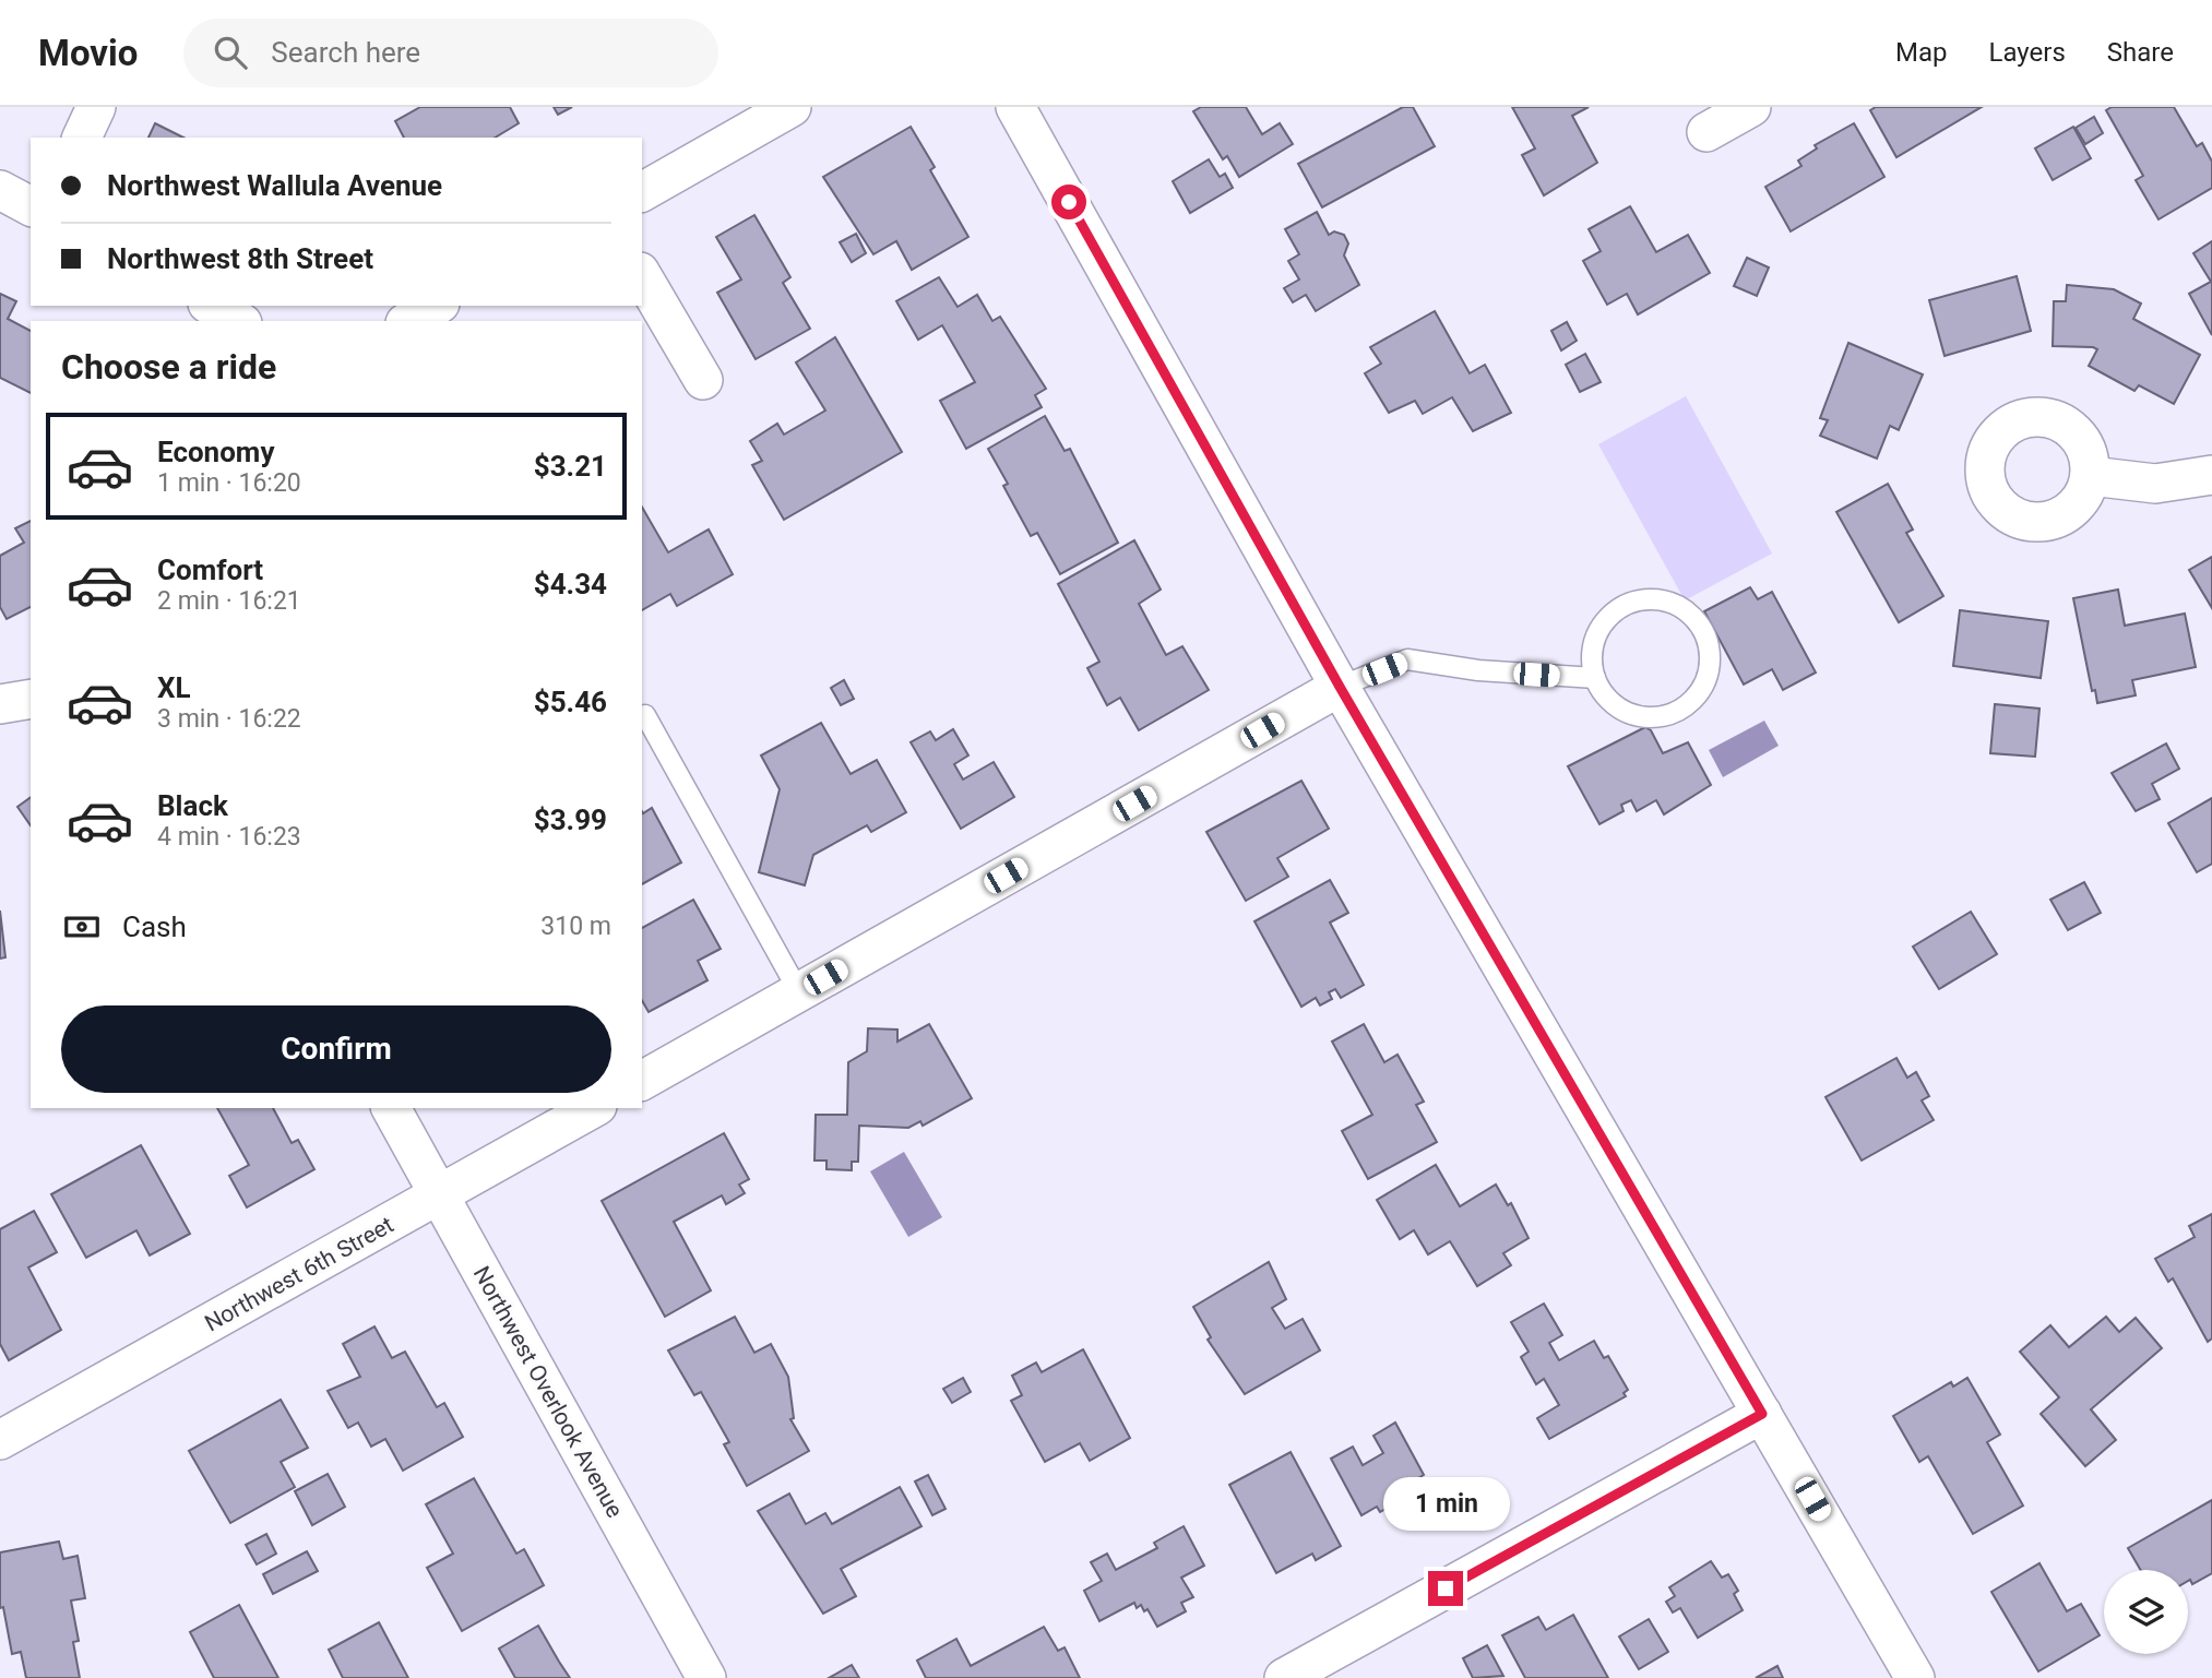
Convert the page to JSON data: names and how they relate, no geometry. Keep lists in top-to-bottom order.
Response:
{
  "streets": {
    "street": ["Northwest 6th Street", "Northwest Overlook Avenue"]
  },
  "crossings": [
    ["Northwest 6th Street", "Northwest Overlook Avenue"]
  ],
  "page": {
    "header": "Movio",
    "search": "Search here",
    "nav": ["Map", "Layers", "Share"],
    "banner": ["Northwest Wallula Avenue", "Northwest 8th Street"],
    "heading": "Choose a ride",
    "list": [
      {
        "name": "Economy",
        "note": "1 min · 16:20",
        "value": "$3.21"
      },
      {
        "name": "Comfort",
        "note": "2 min · 16:21",
        "value": "$4.34"
      },
      {
        "name": "XL",
        "note": "3 min · 16:22",
        "value": "$5.46"
      },
      {
        "name": "Black",
        "note": "4 min · 16:23",
        "value": "$3.99"
      }
    ],
    "pay": ["Cash", "310 m"],
    "buttons": "Confirm",
    "bubble": "1 min"
  }
}
